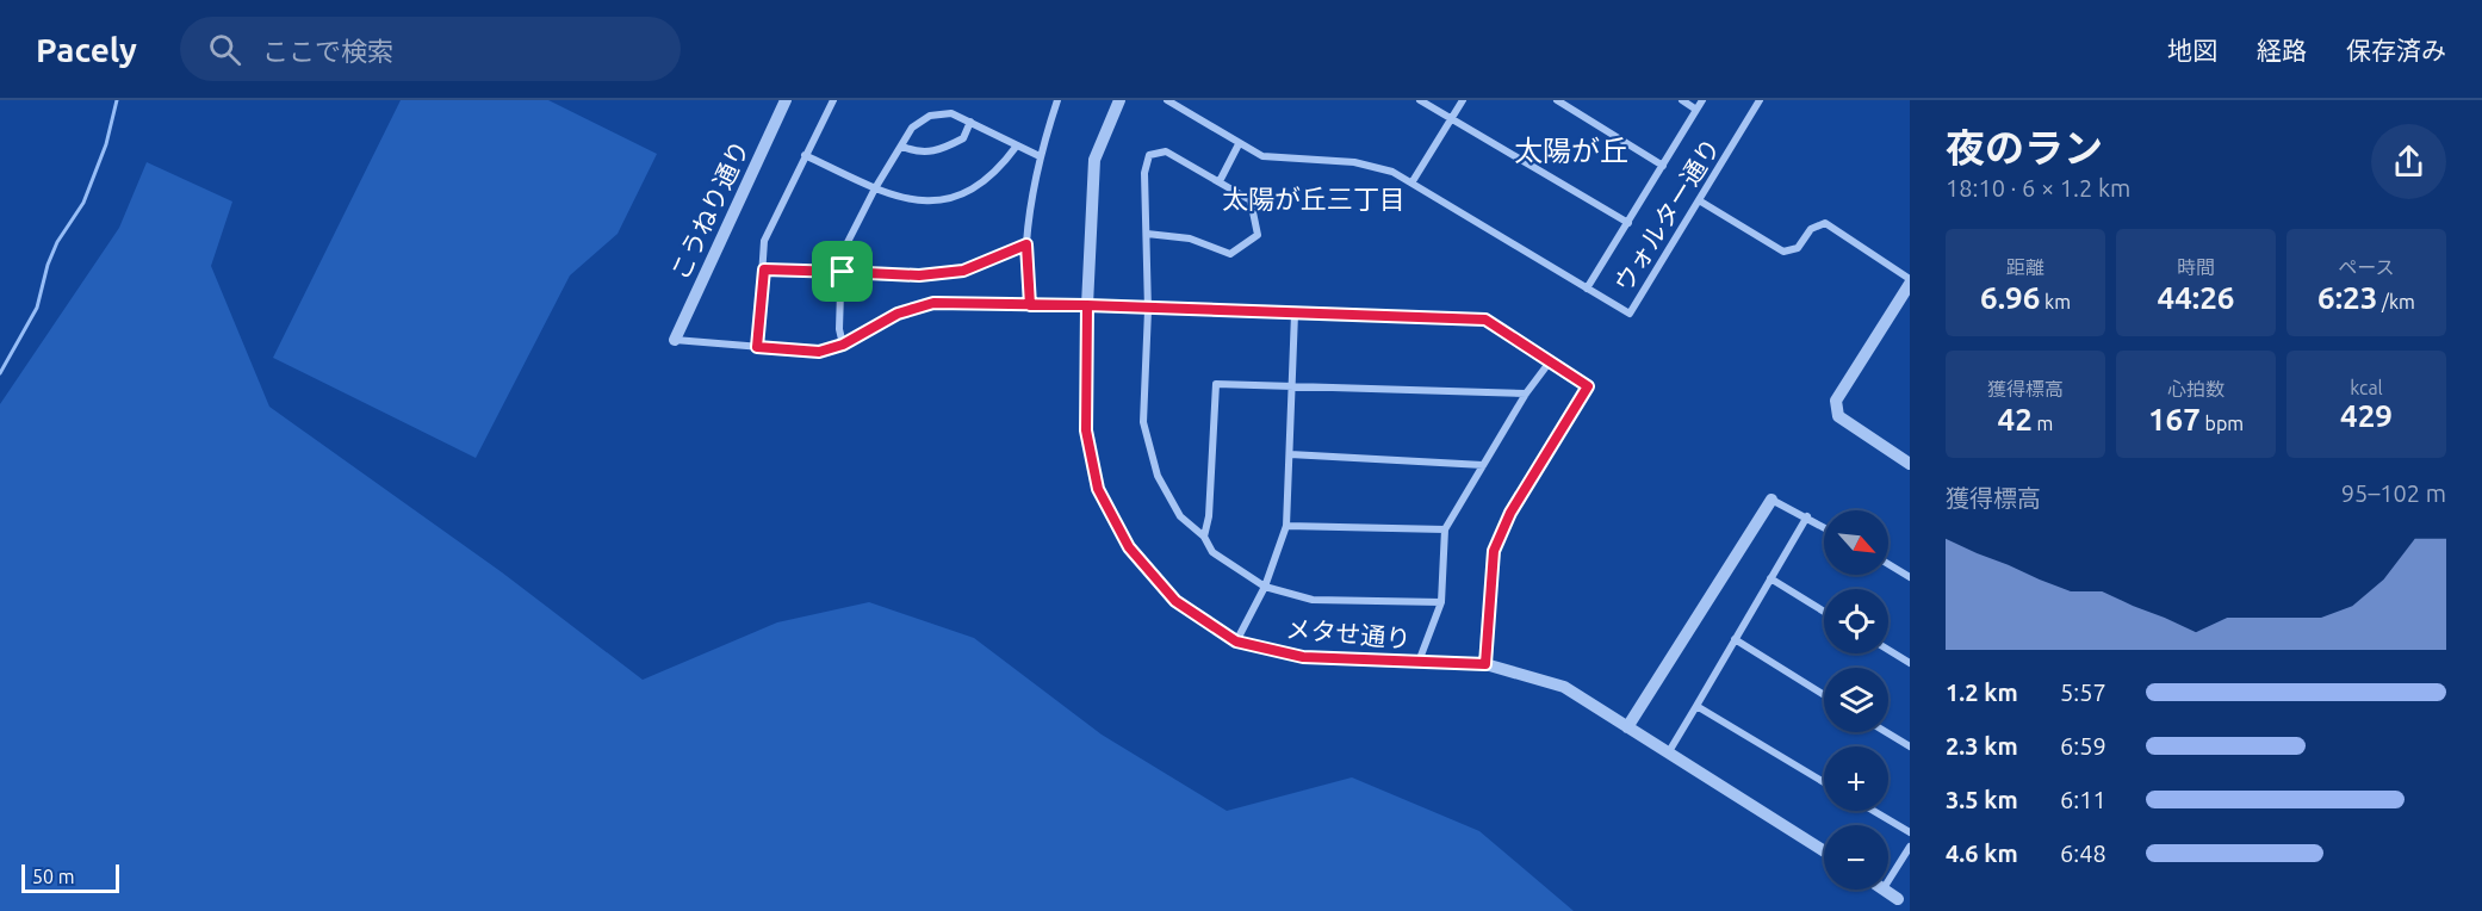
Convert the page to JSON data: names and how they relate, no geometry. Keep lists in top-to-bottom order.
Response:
{
  "streets": {
    "street": ["こうねり通り", "ウォルター通り", "メタせ通り"]
  },
  "districts": ["太陽が丘", "太陽が丘三丁目"],
  "scale_bar": "50 m",
  "north": "bottom right",
  "page": {
    "header": "Pacely",
    "search": "ここで検索",
    "nav": ["地図", "経路", "保存済み"],
    "heading": ["夜のラン", "18:10 · 6 × 1.2 km"],
    "stats": [
      ["距離", "6.96 km"],
      ["時間", "44:26"],
      ["ペース", "6:23 /km"],
      ["獲得標高", "42 m"],
      ["心拍数", "167 bpm"],
      ["kcal", "429"]
    ],
    "chart": ["獲得標高", "95–102 m"],
    "map_buttons": ["+", "−"],
    "list": [
      {
        "name": "1.2 km",
        "note": "5:57"
      },
      {
        "name": "2.3 km",
        "note": "6:59"
      },
      {
        "name": "3.5 km",
        "note": "6:11"
      },
      {
        "name": "4.6 km",
        "note": "6:48"
      }
    ],
    "scale": "50 m"
  }
}
